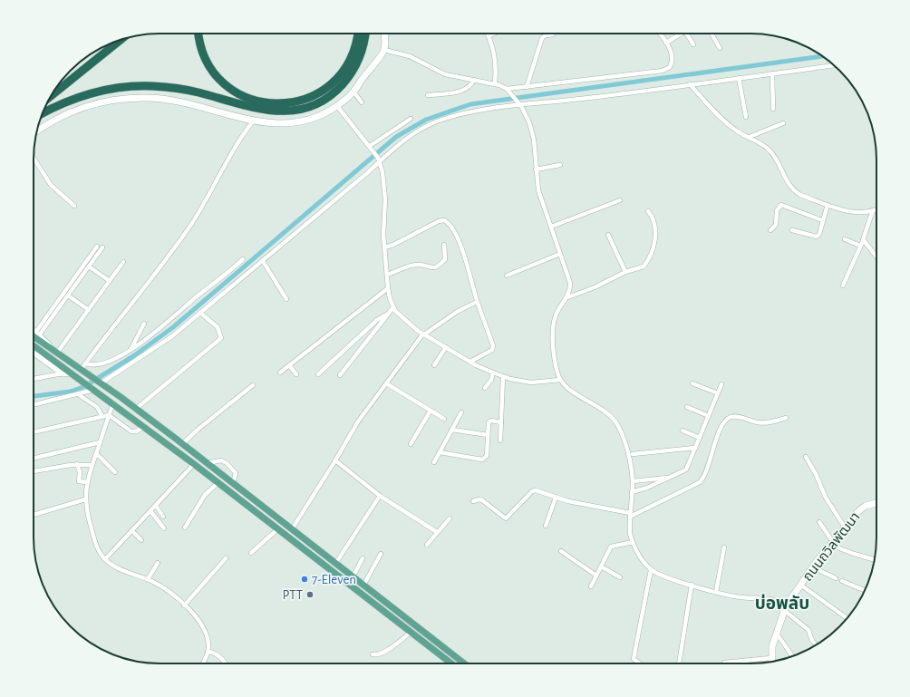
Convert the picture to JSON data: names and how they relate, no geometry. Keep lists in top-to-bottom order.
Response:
{
  "streets": {
    "main road": ["ถนนถวิลพัฒนา"]
  },
  "districts": ["บ่อพลับ"],
  "places": ["7-Eleven", "PTT"]
}
